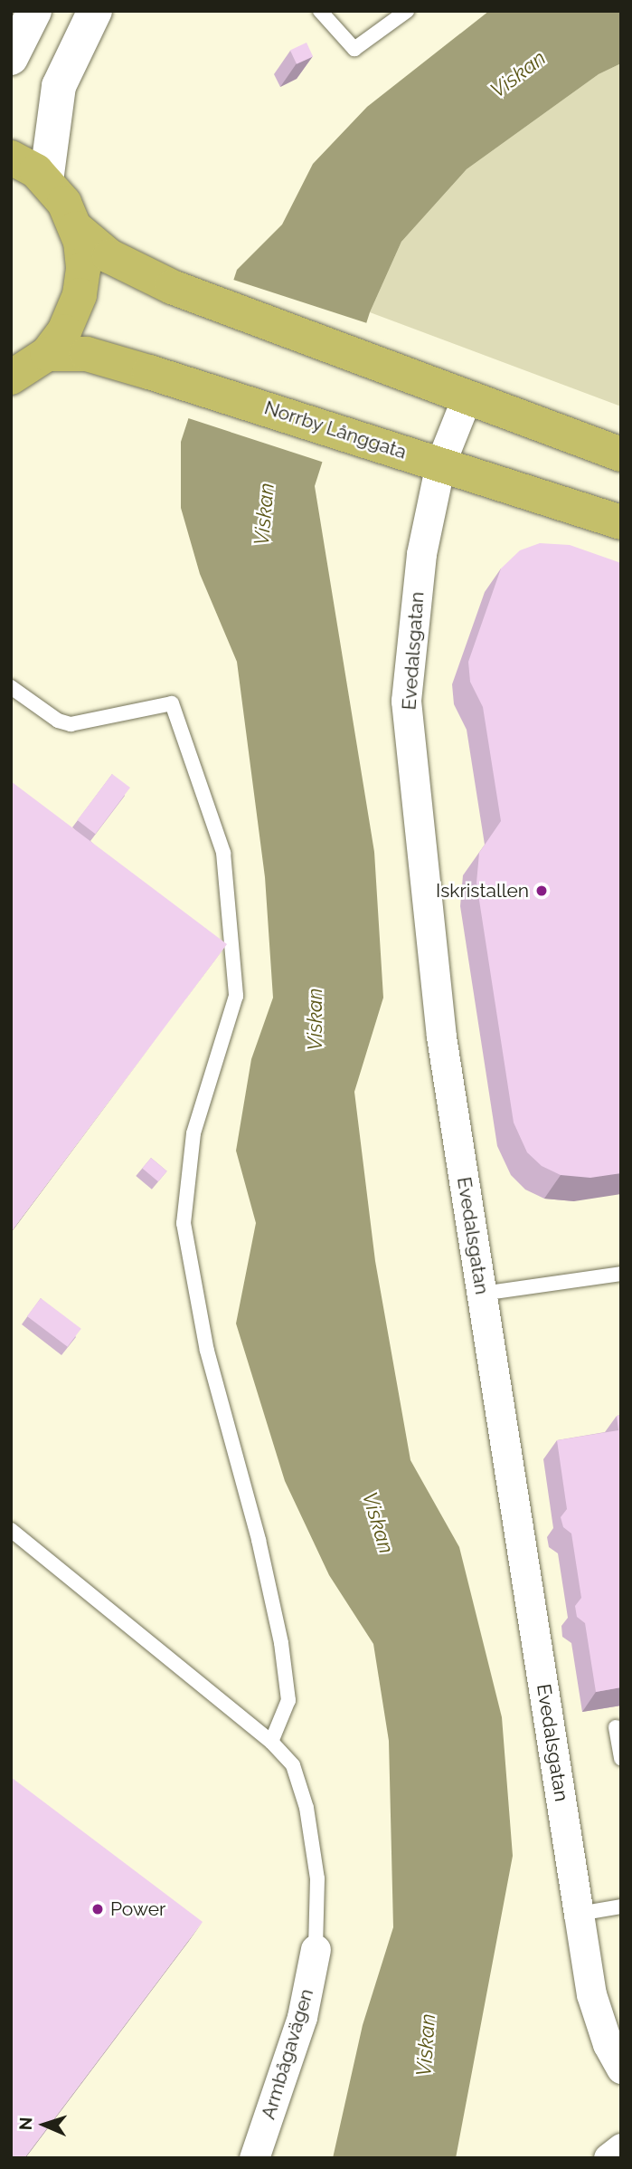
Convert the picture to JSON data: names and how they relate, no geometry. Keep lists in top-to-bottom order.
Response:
{
  "streets": {
    "main road": ["Norrby Långgata"],
    "street": ["Evedalsgatan", "Armbågavägen"]
  },
  "crossings": [
    ["Norrby Långgata", "Evedalsgatan"]
  ],
  "water": ["Viskan"],
  "places": ["Iskristallen", "Power"],
  "north": "left"
}
